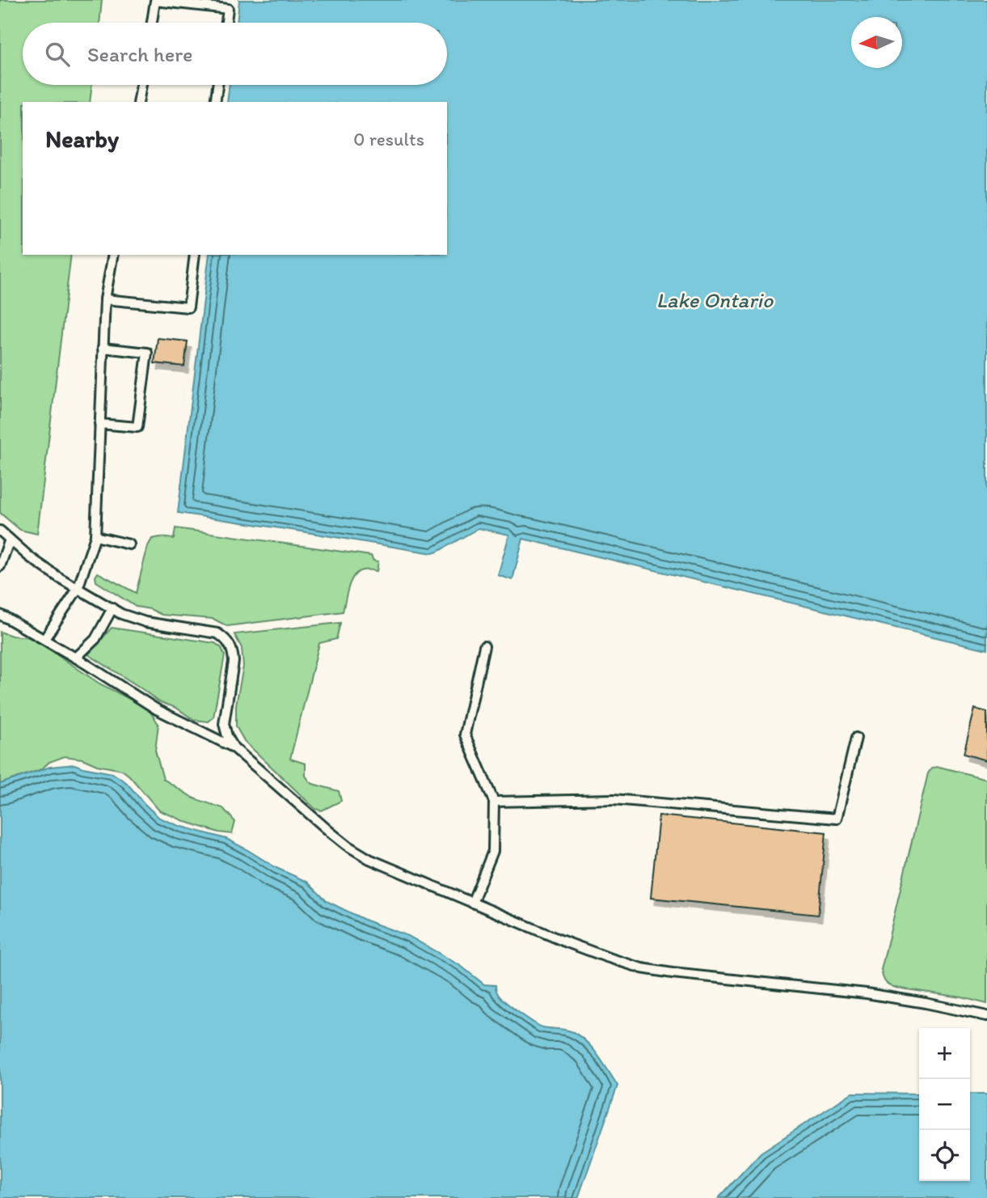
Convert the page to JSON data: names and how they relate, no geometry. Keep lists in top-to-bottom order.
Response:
{
  "water": ["Lake Ontario"],
  "north": "left",
  "page": {
    "search": "Search here",
    "heading": ["Nearby", "0 results"],
    "map_buttons": ["+", "−"]
  }
}
